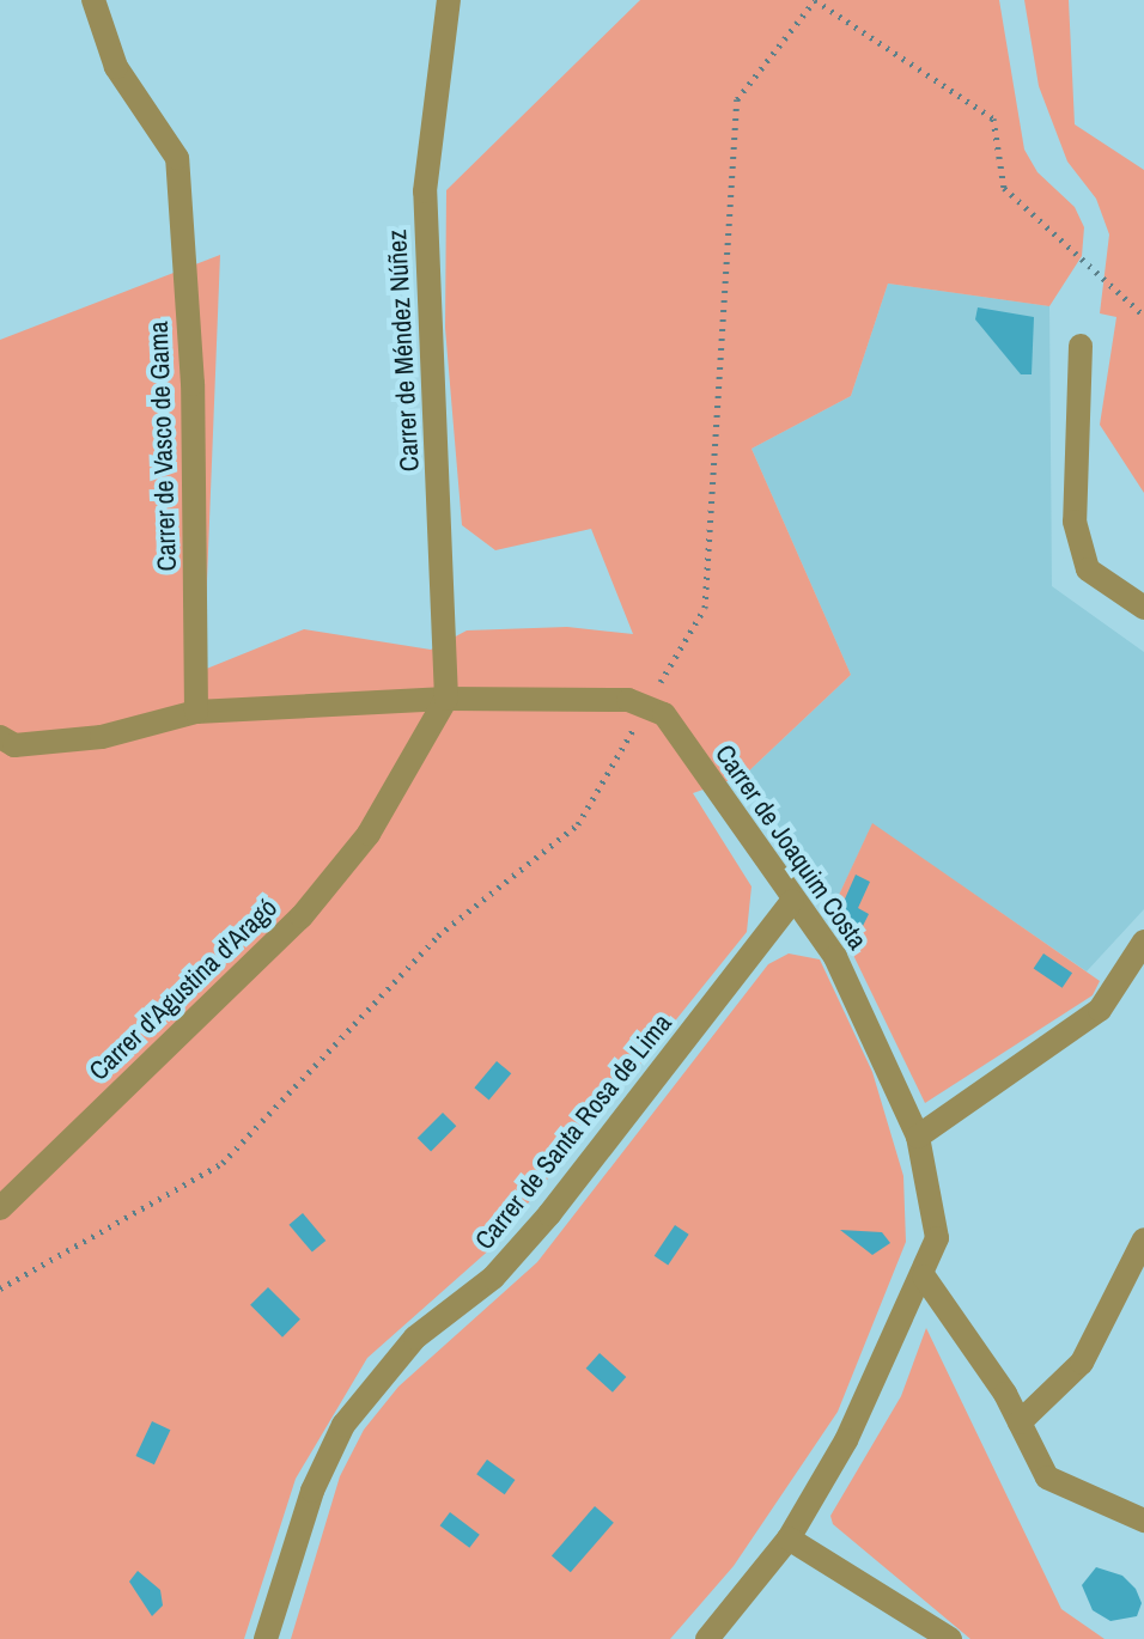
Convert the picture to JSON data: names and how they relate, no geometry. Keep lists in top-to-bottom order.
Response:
{
  "streets": {
    "street": [
      "Carrer de Méndez Núñez",
      "Carrer de Vasco de Gama",
      "Carrer de Joaquim Costa",
      "Carrer d'Agustina d'Aragó",
      "Carrer de Santa Rosa de Lima"
    ]
  },
  "crossings": [
    ["Carrer de Méndez Núñez", "Carrer d'Agustina d'Aragó"],
    ["Carrer de Joaquim Costa", "Carrer de Santa Rosa de Lima"]
  ]
}
